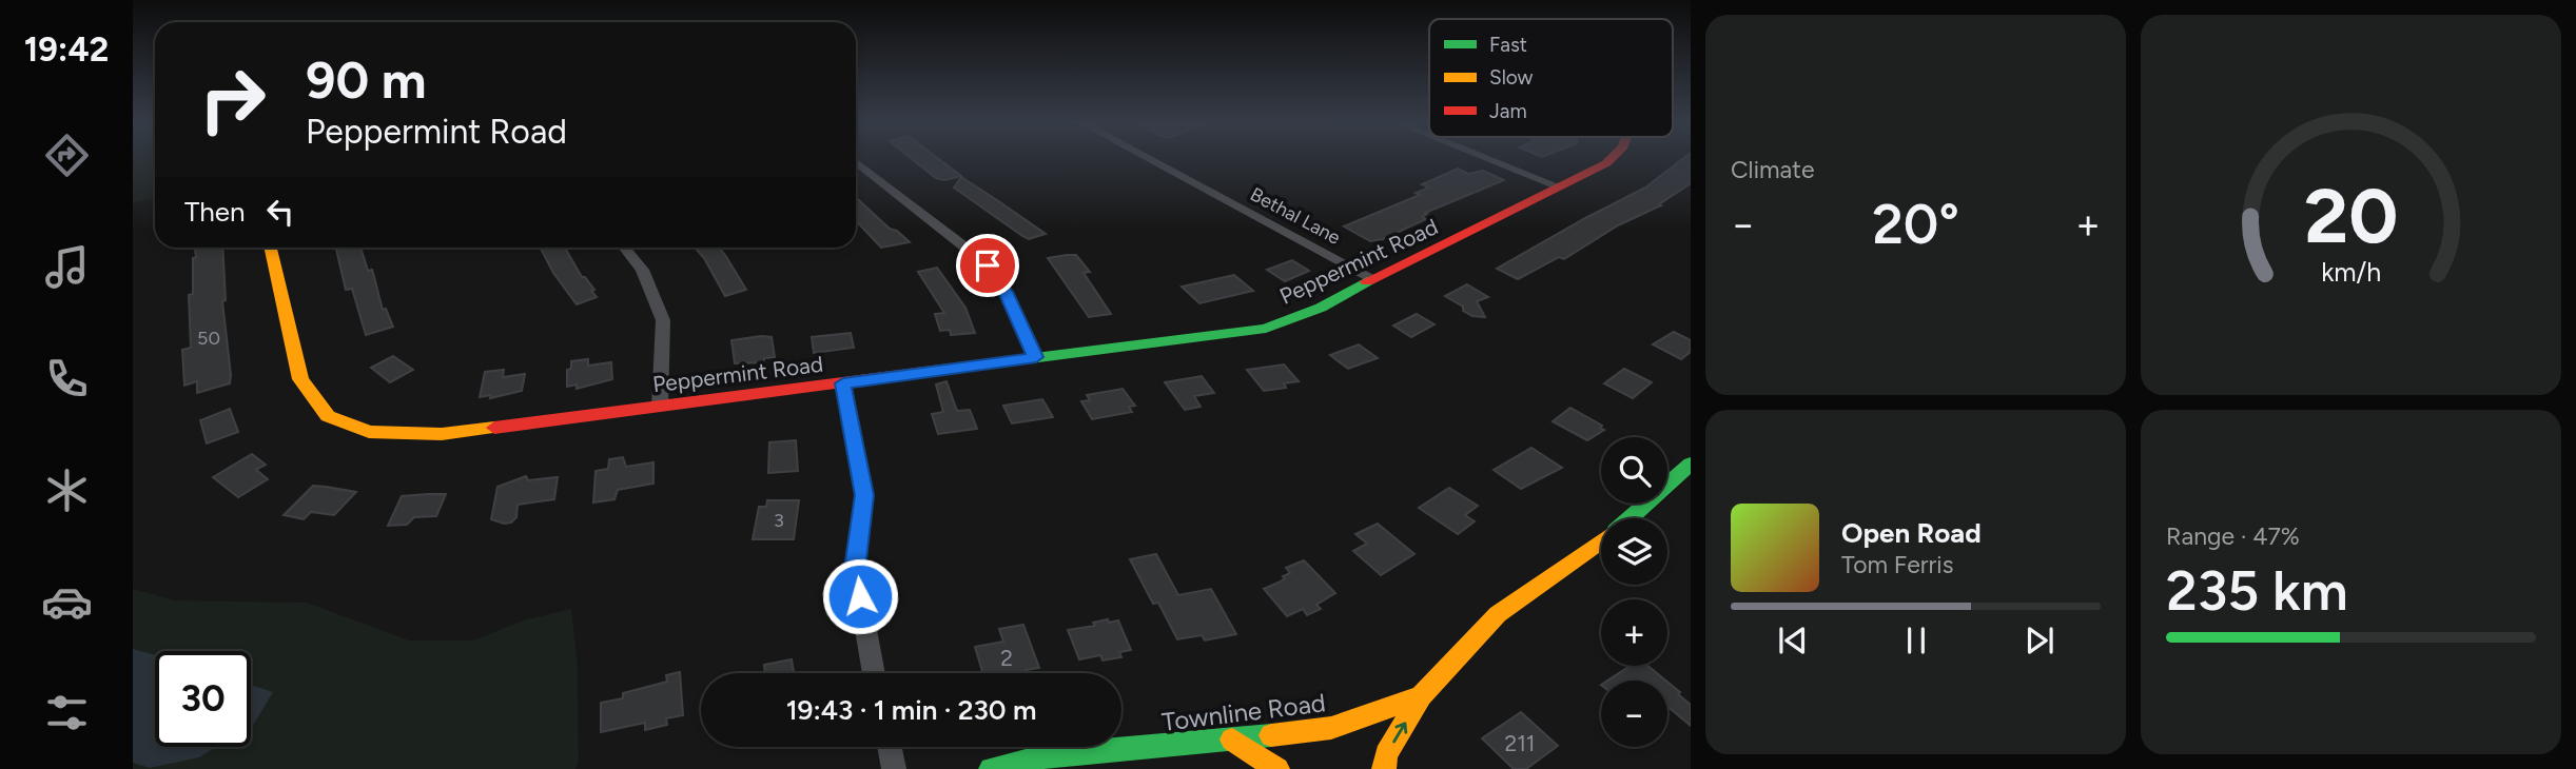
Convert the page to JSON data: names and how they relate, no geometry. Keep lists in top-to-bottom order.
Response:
{
  "streets": {
    "street": ["Bethal Lane", "Peppermint Road", "Townline Road"]
  },
  "crossings": [
    ["Bethal Lane", "Peppermint Road"]
  ],
  "house_numbers": [
    "50",
    "3",
    "2",
    "211"
  ],
  "legend": ["Fast", "Slow", "Jam"],
  "page": {
    "tabs": "19:42",
    "tile": [
      "Climate",
      ["Range · 47%", "235 km"]
    ],
    "turn": ["90 m", "Peppermint Road"],
    "then": "Then",
    "heat": ["−", "20°", "+"],
    "map_buttons": ["+", "−"],
    "song": ["Open Road", "Tom Ferris"],
    "limit": "30",
    "trip": "19:43 · 1 min · 230 m",
    "gauge": ["20", "km/h"]
  }
}
